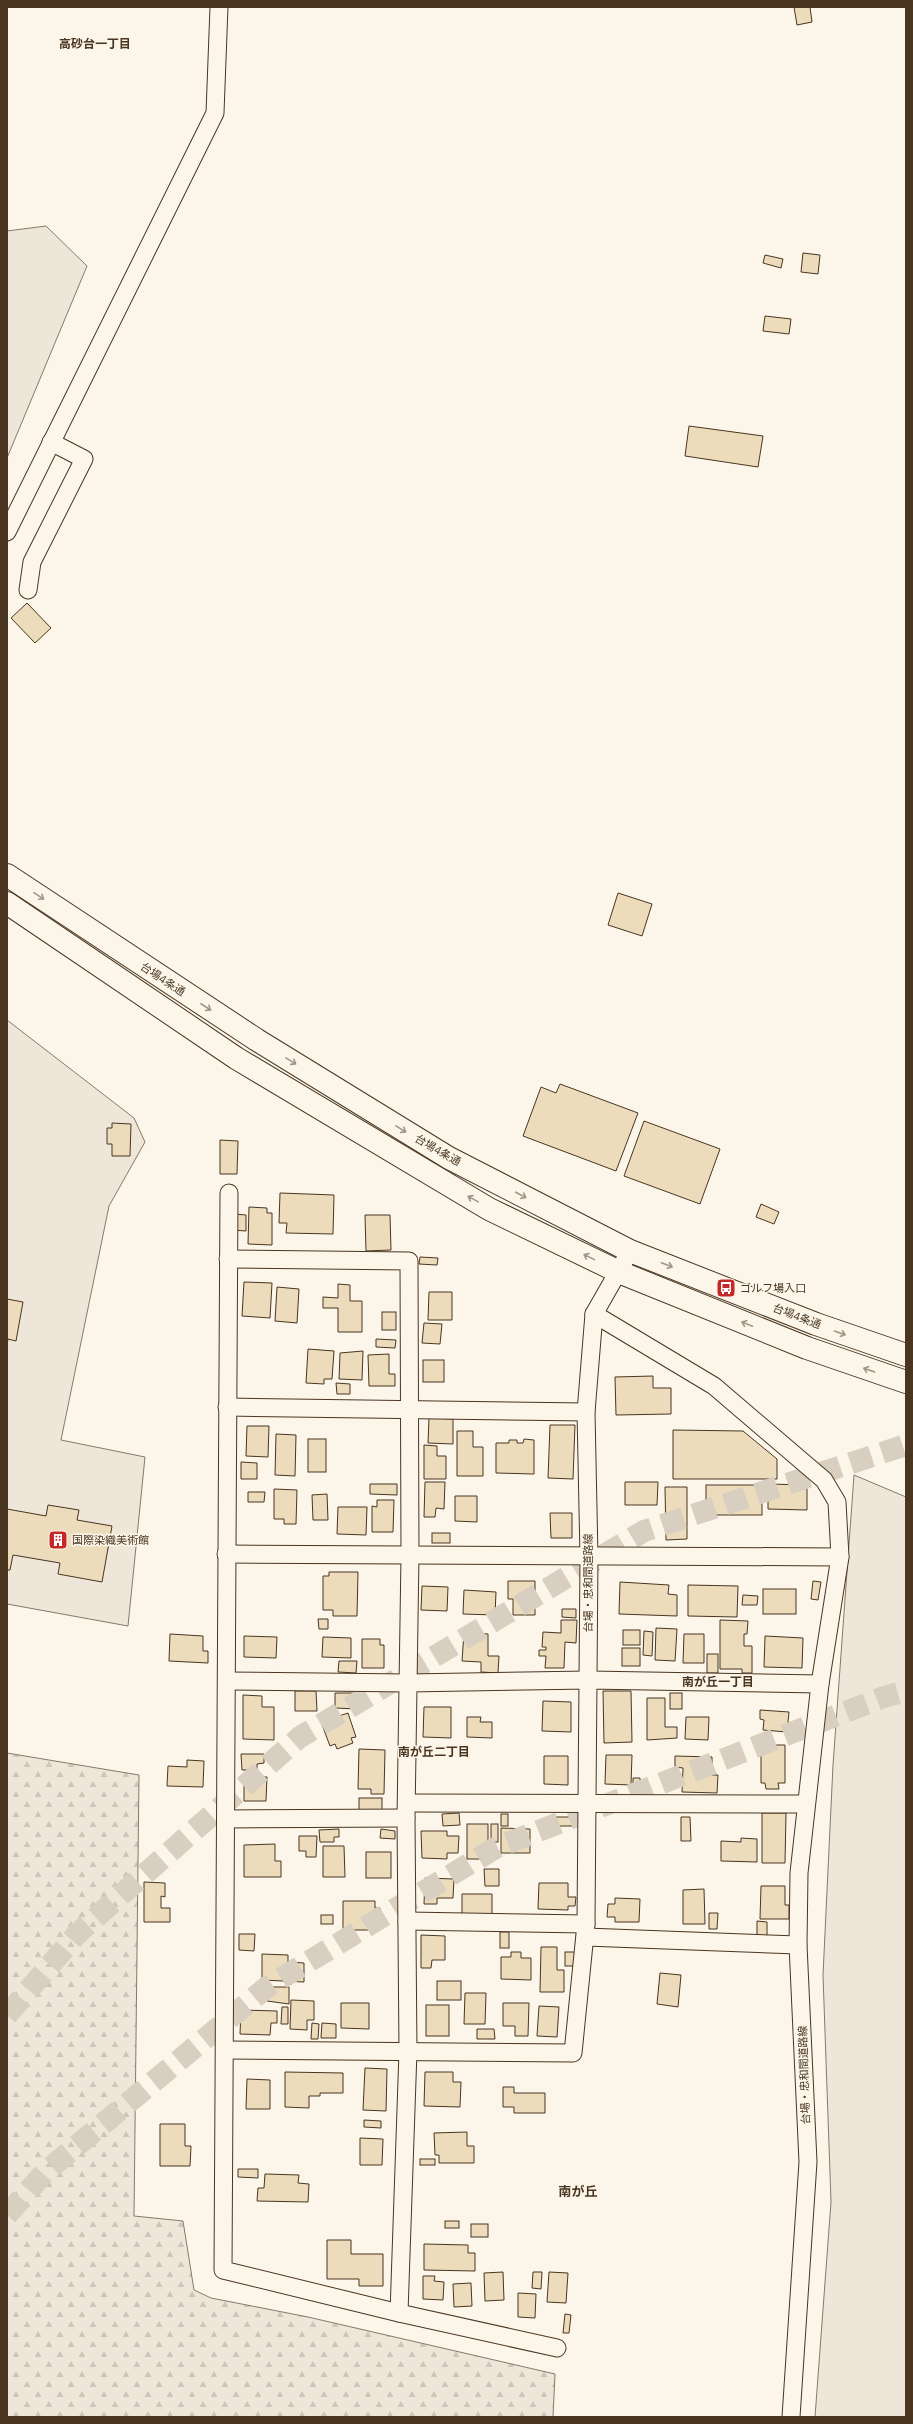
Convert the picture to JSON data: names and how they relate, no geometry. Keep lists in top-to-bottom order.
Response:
{
  "streets": {
    "highway": ["台場4条通"],
    "street": ["台場・忠和間道路線"]
  },
  "crossings": [
    ["台場4条通", "台場・忠和間道路線"]
  ],
  "districts": [
    "高砂台一丁目",
    "南が丘一丁目",
    "南が丘二丁目",
    "南が丘"
  ],
  "places": {
    "bus stop": ["ゴルフ場入口"],
    "building": ["国際染織美術館"]
  }
}
